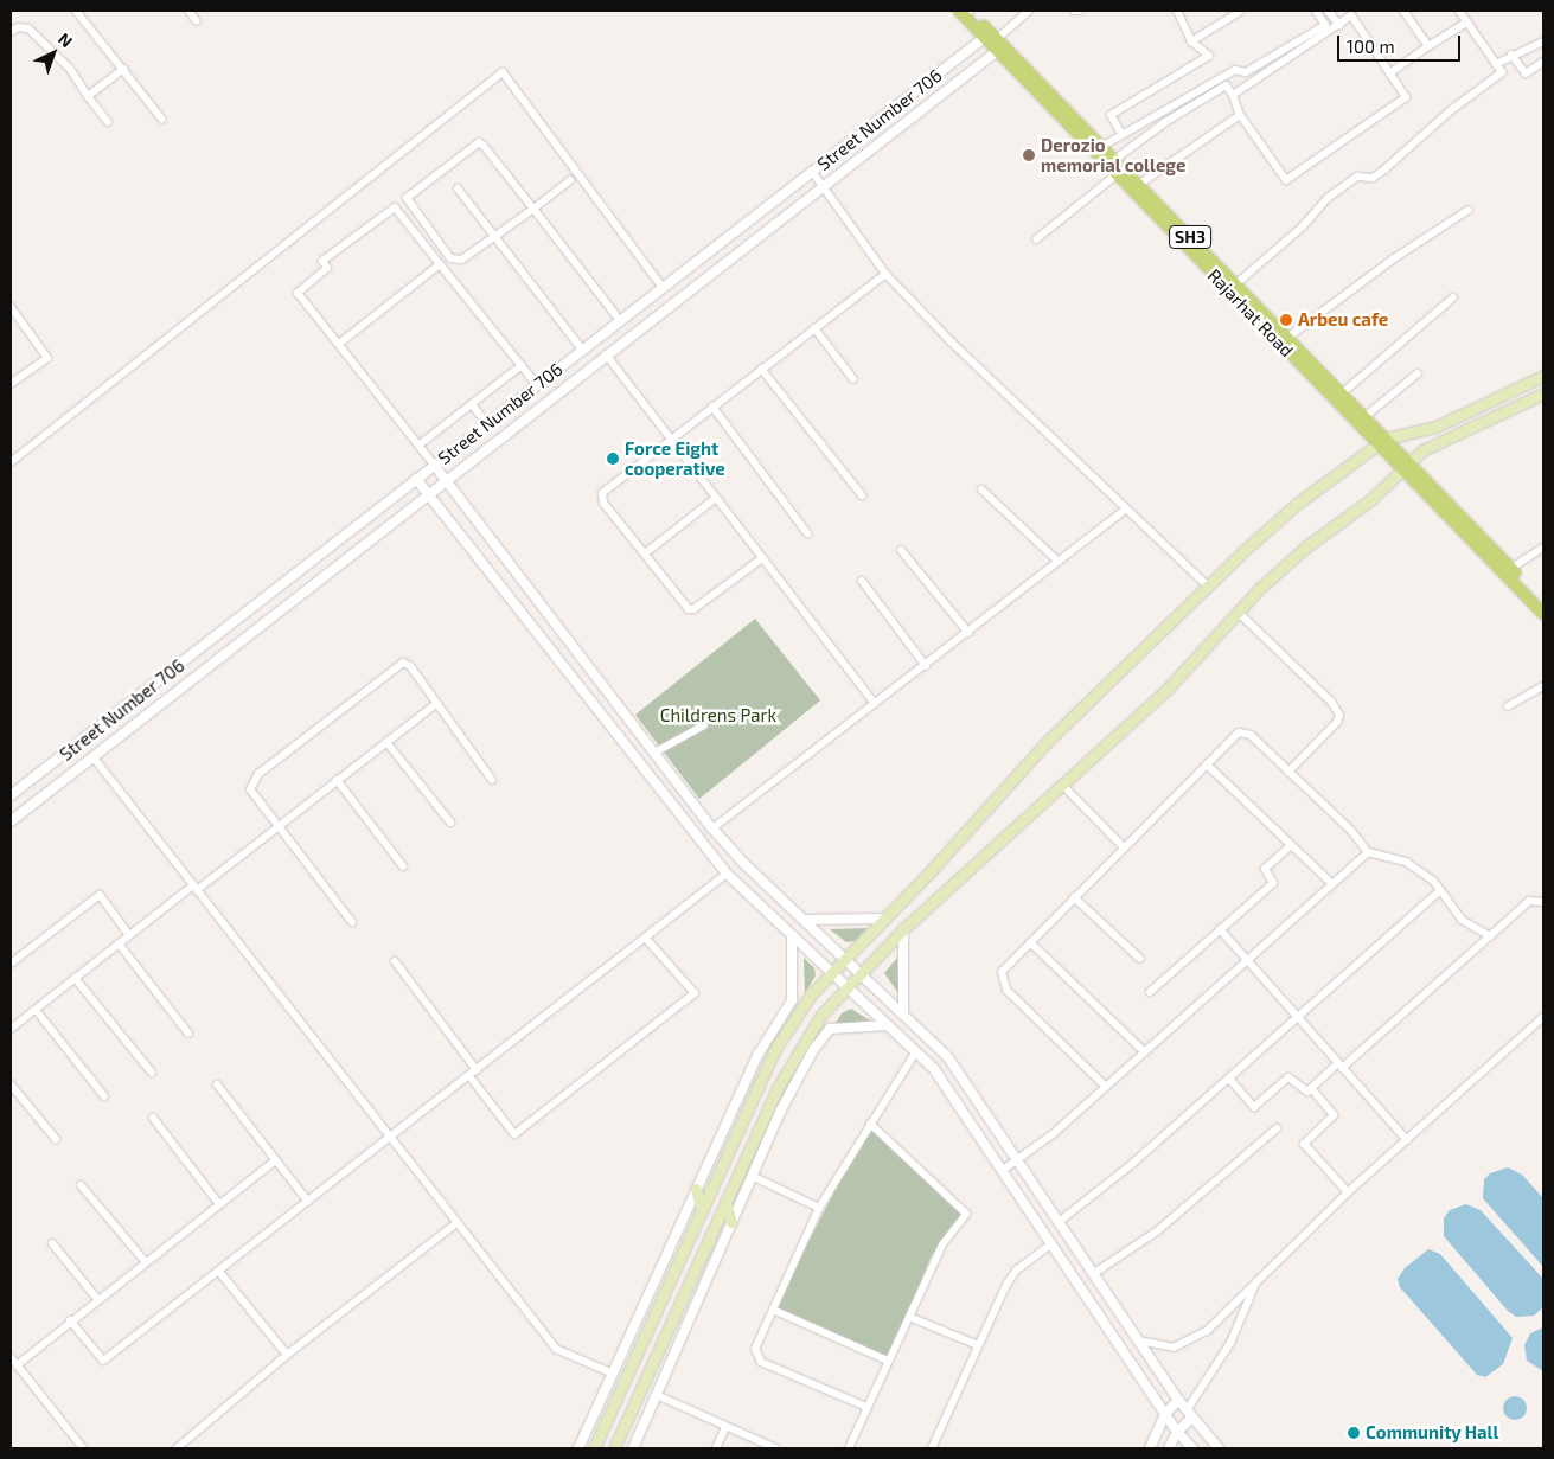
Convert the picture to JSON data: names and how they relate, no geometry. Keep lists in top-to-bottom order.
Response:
{
  "streets": {
    "main road": ["SH3", "Rajarhat Road"],
    "street": ["Street Number 706"]
  },
  "crossings": [
    ["Street Number 706", "Rajarhat Road"]
  ],
  "parks": ["Childrens Park"],
  "places": [
    "Derozio memorial college",
    "Arbeu cafe",
    "Force Eight cooperative",
    "Community Hall"
  ],
  "scale_bar": "100 m",
  "north": "top right"
}
